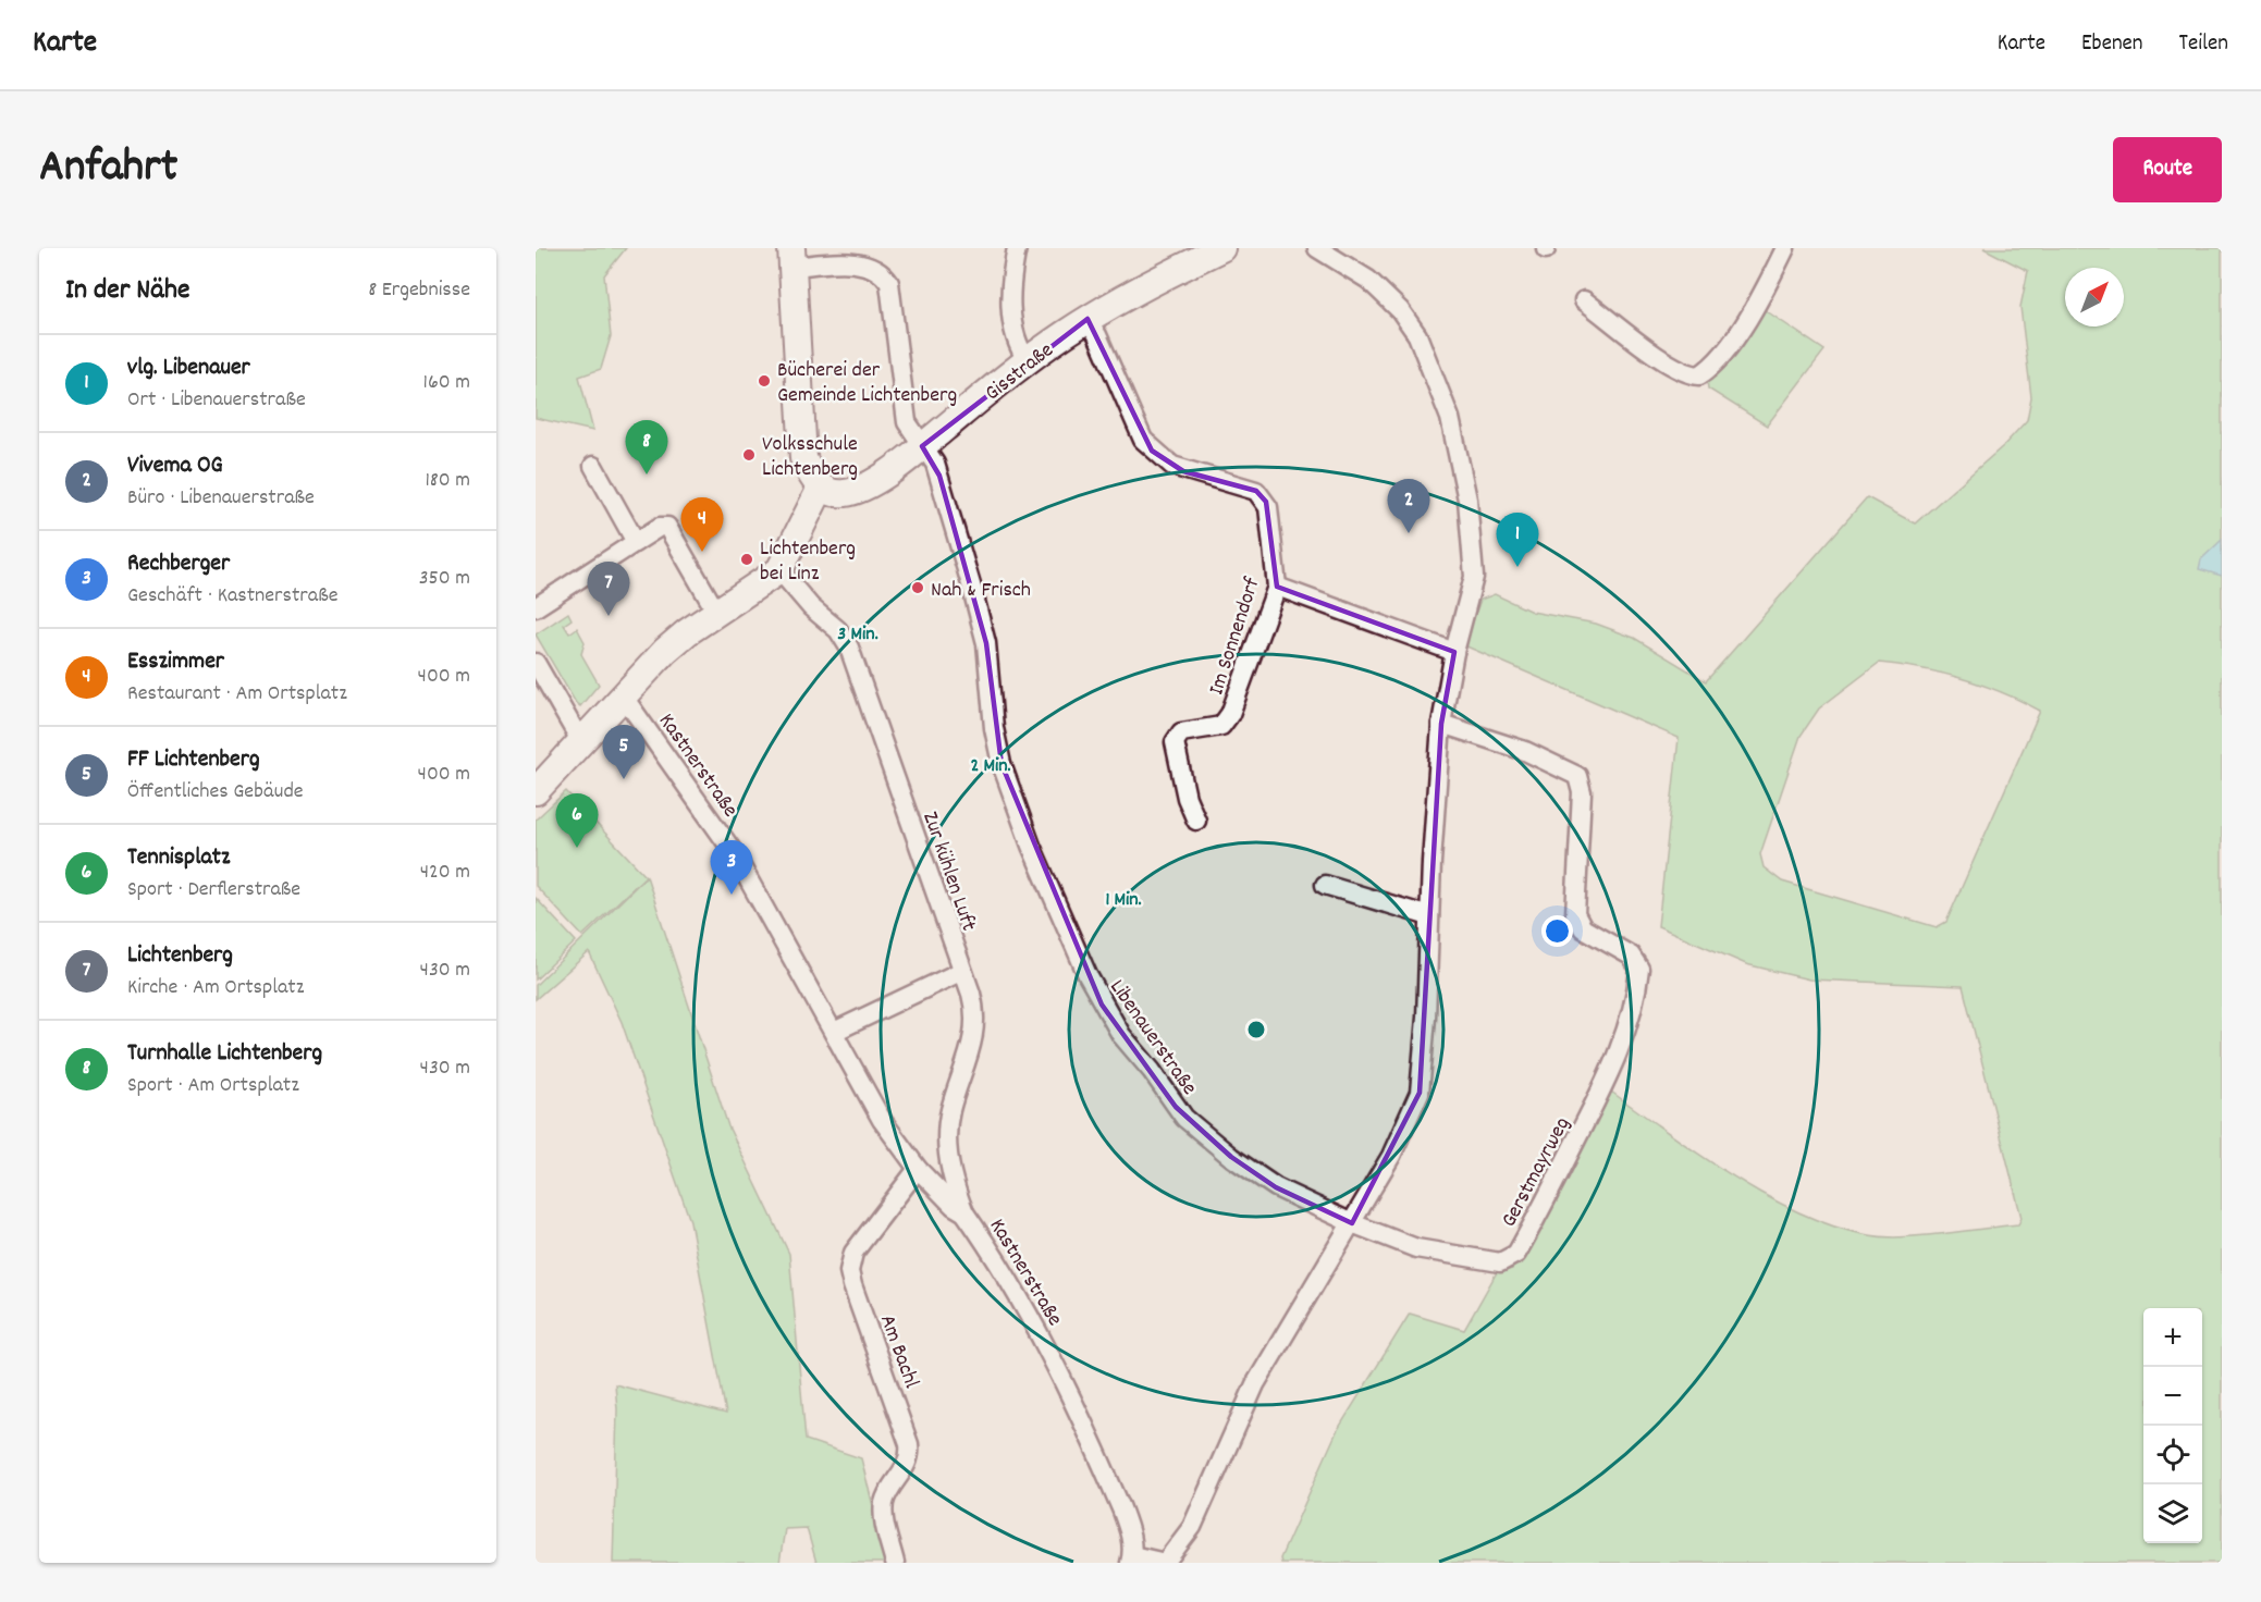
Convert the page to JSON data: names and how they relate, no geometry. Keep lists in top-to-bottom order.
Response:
{
  "streets": {
    "street": [
      "Gisstraße",
      "Im Sonnendorf",
      "Kastnerstraße",
      "Zur kühlen Luft",
      "Libenauerstraße",
      "Gerstmayrweg",
      "Am Bachl"
    ]
  },
  "crossings": [
    ["Gisstraße", "Im Sonnendorf"],
    ["Gisstraße", "Libenauerstraße"],
    ["Kastnerstraße", "Zur kühlen Luft"],
    ["Kastnerstraße", "Am Bachl"],
    ["Libenauerstraße", "Gerstmayrweg"]
  ],
  "places": [
    "Bücherei der Gemeinde Lichtenberg",
    "Volksschule Lichtenberg",
    "Lichtenberg bei Linz",
    "Nah & Frisch"
  ],
  "north": "top right",
  "page": {
    "header": "Karte",
    "nav": ["Karte", "Ebenen", "Teilen"],
    "title": "Anfahrt",
    "buttons": "Route",
    "heading": ["In der Nähe", "8 Ergebnisse"],
    "list": [
      {
        "mark": "1",
        "name": "vlg. Libenauer",
        "note": "Ort · Libenauerstraße",
        "value": "160 m"
      },
      {
        "mark": "2",
        "name": "Vivema OG",
        "note": "Büro · Libenauerstraße",
        "value": "180 m"
      },
      {
        "mark": "3",
        "name": "Rechberger",
        "note": "Geschäft · Kastnerstraße",
        "value": "350 m"
      },
      {
        "mark": "4",
        "name": "Esszimmer",
        "note": "Restaurant · Am Ortsplatz",
        "value": "400 m"
      },
      {
        "mark": "5",
        "name": "FF Lichtenberg",
        "note": "Öffentliches Gebäude",
        "value": "400 m"
      },
      {
        "mark": "6",
        "name": "Tennisplatz",
        "note": "Sport · Derflerstraße",
        "value": "420 m"
      },
      {
        "mark": "7",
        "name": "Lichtenberg",
        "note": "Kirche · Am Ortsplatz",
        "value": "430 m"
      },
      {
        "mark": "8",
        "name": "Turnhalle Lichtenberg",
        "note": "Sport · Am Ortsplatz",
        "value": "430 m"
      }
    ],
    "pins": [
      "8",
      "2",
      "4",
      "1",
      "7",
      "5",
      "6",
      "3"
    ],
    "map_buttons": ["+", "−"]
  },
  "rings": ["3 Min.", "2 Min.", "1 Min."]
}
